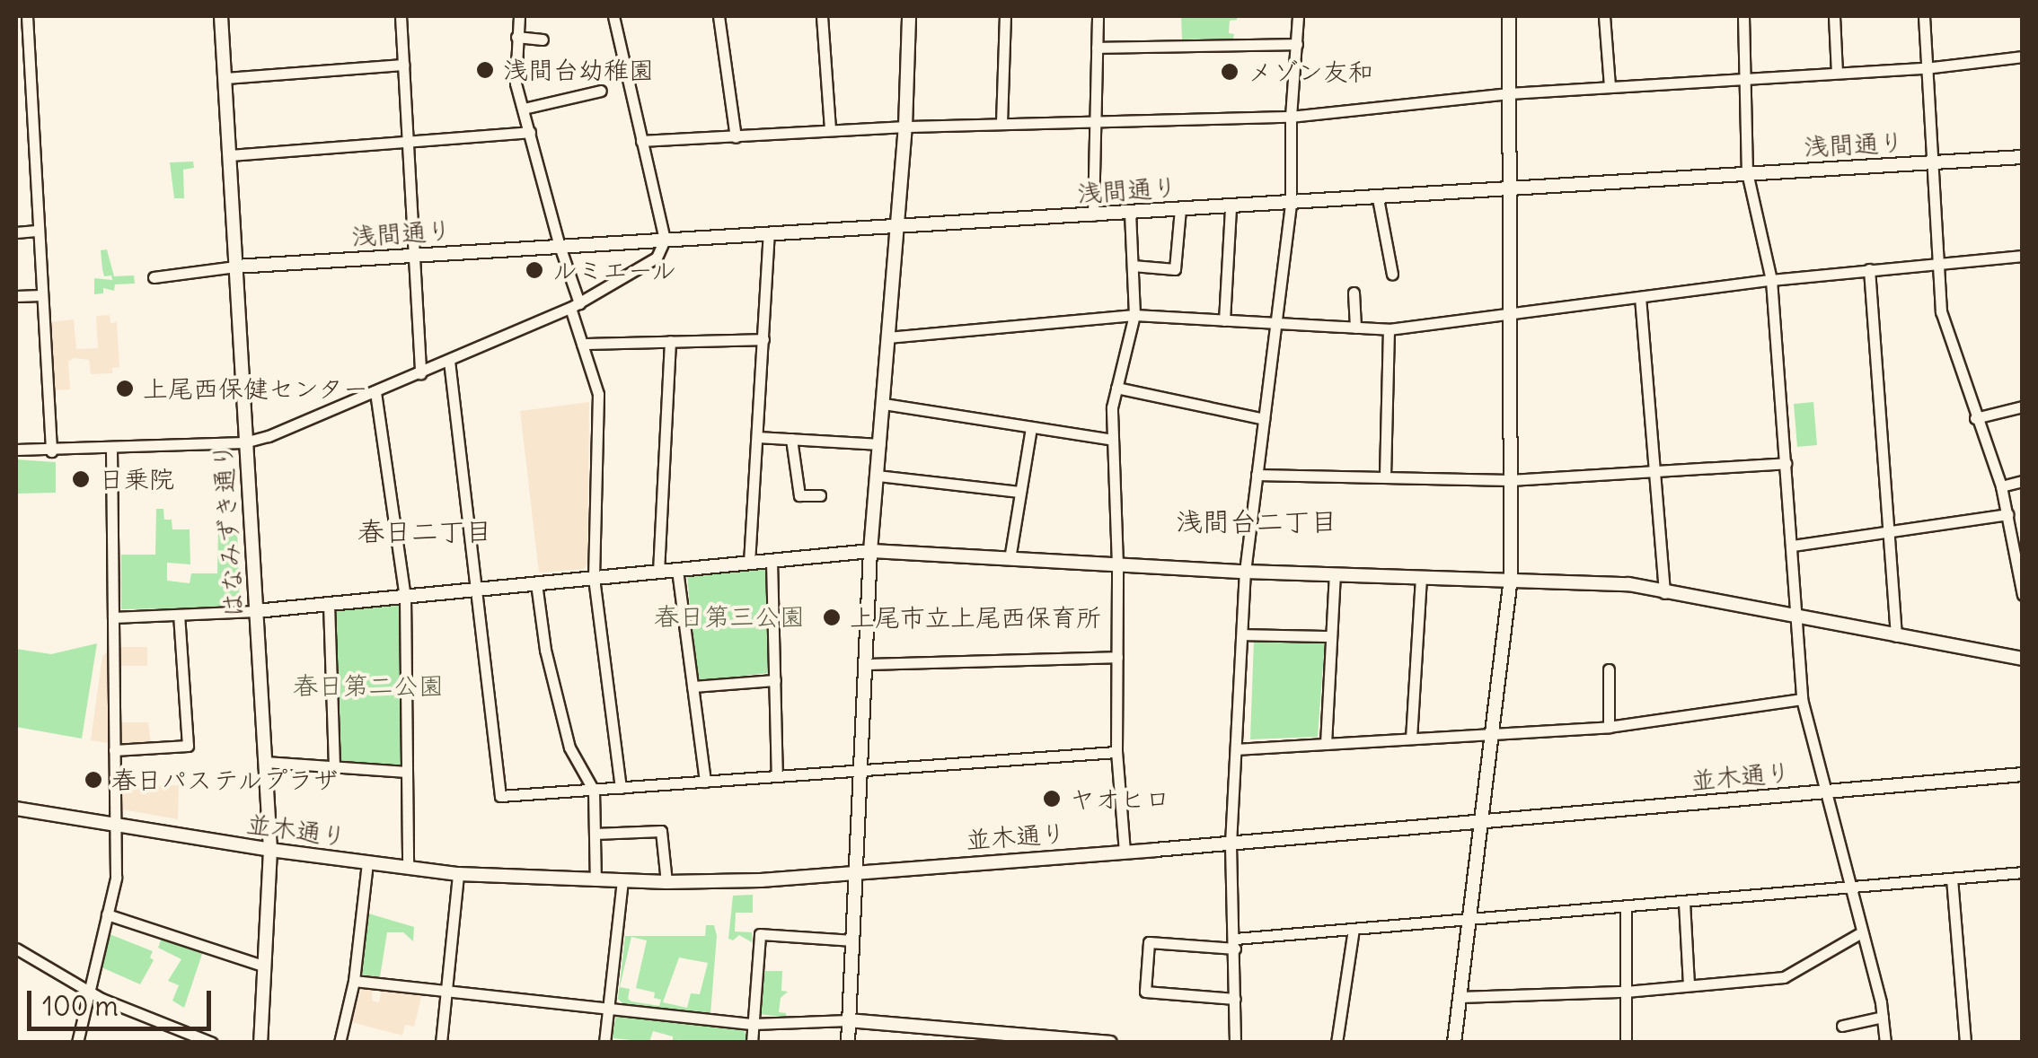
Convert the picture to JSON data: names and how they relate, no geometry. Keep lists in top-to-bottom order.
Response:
{
  "streets": {
    "street": ["浅間通り", "はなみずき通り", "並木通り"]
  },
  "crossings": [
    ["浅間通り", "はなみずき通り"],
    ["はなみずき通り", "並木通り"]
  ],
  "districts": ["浅間台二丁目", "春日二丁目"],
  "parks": ["春日第三公園", "春日第二公園"],
  "places": [
    "浅間台幼稚園",
    "メゾン友和",
    "ルミエール",
    "上尾西保健センター",
    "日乗院",
    "上尾市立上尾西保育所",
    "春日パステルプラザ",
    "ヤオヒロ"
  ],
  "scale_bar": "100 m"
}
